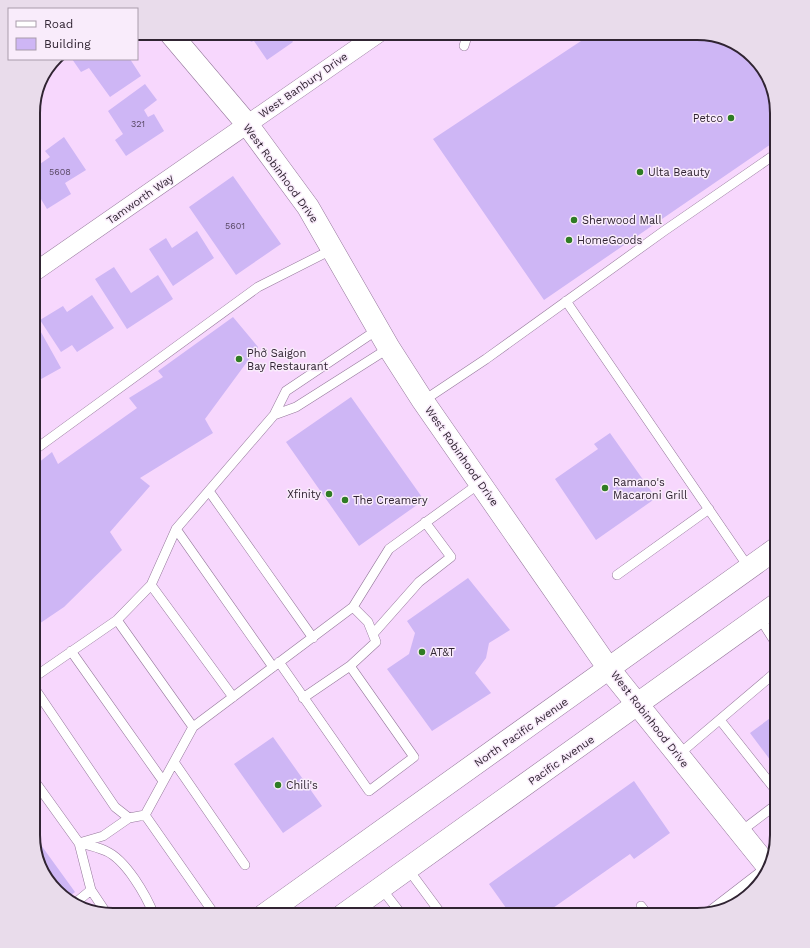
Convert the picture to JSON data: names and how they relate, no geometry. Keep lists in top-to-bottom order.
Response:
{
  "streets": {
    "main road": ["West Robinhood Drive", "North Pacific Avenue", "Pacific Avenue"],
    "street": ["West Banbury Drive", "Tamworth Way"]
  },
  "crossings": [
    ["West Banbury Drive", "West Robinhood Drive"],
    ["West Banbury Drive", "Tamworth Way"],
    ["West Robinhood Drive", "Tamworth Way"],
    ["West Robinhood Drive", "North Pacific Avenue"],
    ["West Robinhood Drive", "Pacific Avenue"]
  ],
  "places": [
    "Petco",
    "Ulta Beauty",
    "Sherwood Mall",
    "HomeGoods",
    "Phở Saigon Bay Restaurant",
    "Ramano's Macaroni Grill",
    "Xfinity",
    "The Creamery",
    "AT&T",
    "Chili's"
  ],
  "house_numbers": ["321", "5608", "5601"],
  "legend": ["Road", "Building"]
}
